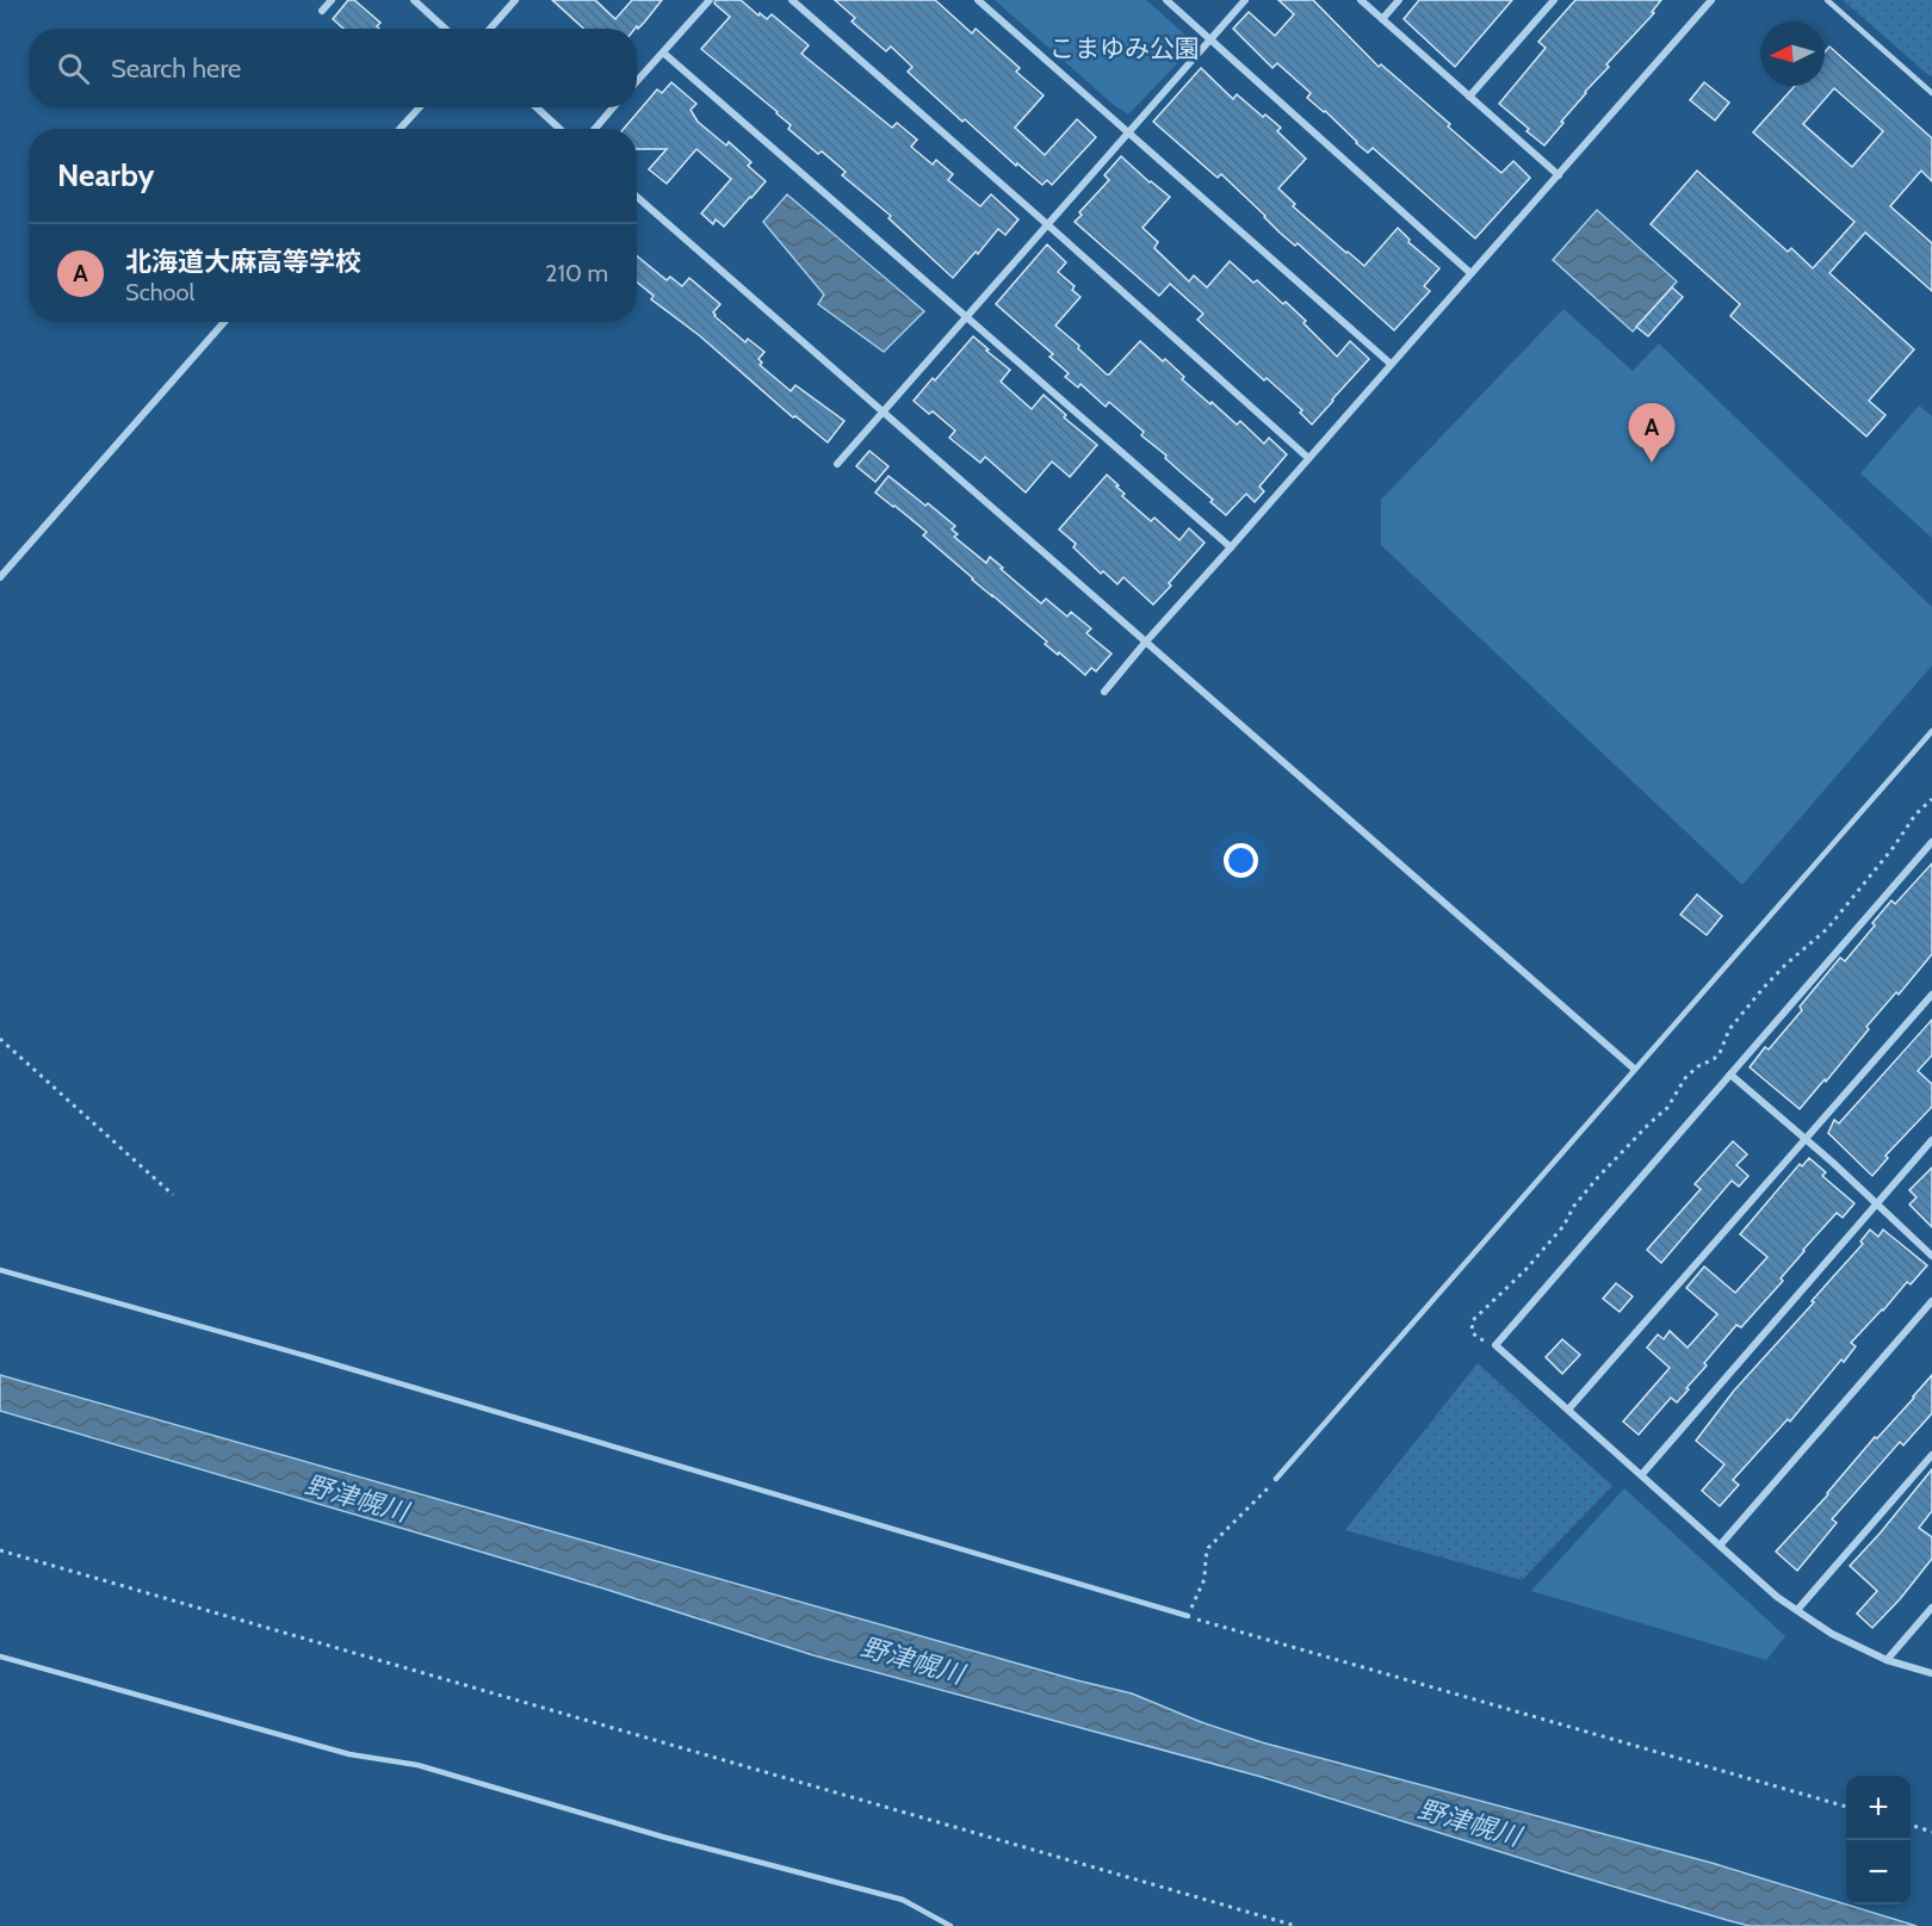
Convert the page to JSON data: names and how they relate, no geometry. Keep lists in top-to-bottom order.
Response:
{
  "water": ["野津幌川"],
  "parks": ["こまゆみ公園"],
  "north": "left",
  "page": {
    "search": "Search here",
    "heading": "Nearby",
    "list": [
      {
        "mark": "A",
        "name": "北海道大麻高等学校",
        "note": "School",
        "value": "210 m"
      }
    ],
    "pins": "A",
    "map_buttons": ["+", "−"]
  }
}
